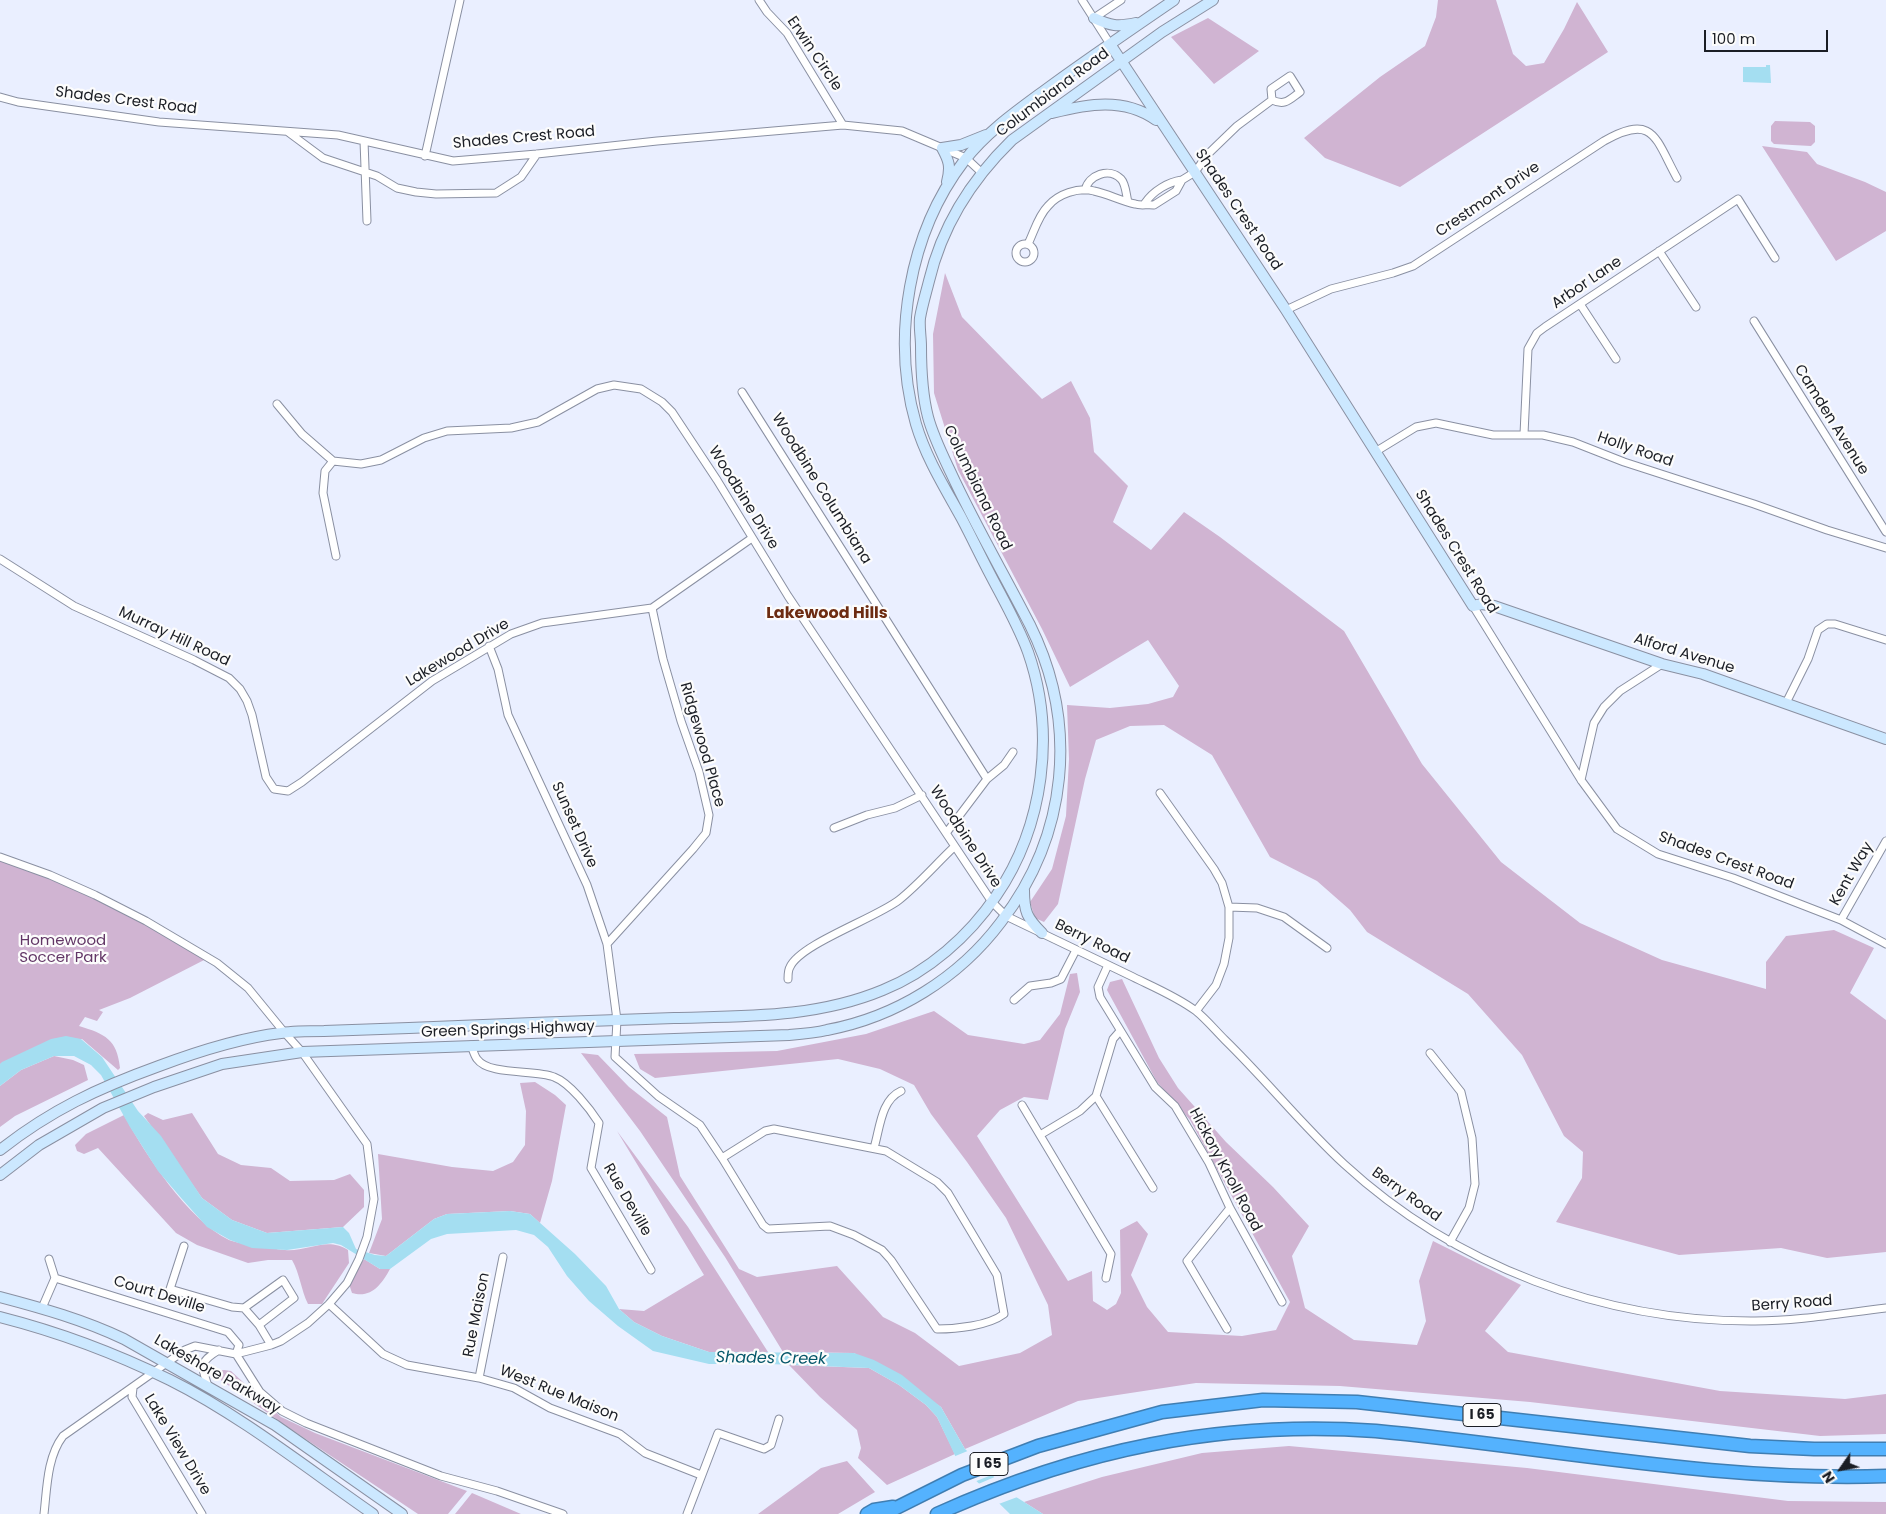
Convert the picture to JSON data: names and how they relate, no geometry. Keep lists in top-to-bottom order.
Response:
{
  "streets": {
    "highway": ["I 65"],
    "main road": [
      "Columbiana Road",
      "Shades Crest Road",
      "Alford Avenue",
      "Green Springs Highway",
      "Lakeshore Parkway"
    ],
    "street": [
      "Erwin Circle",
      "Crestmont Drive",
      "Arbor Lane",
      "Camden Avenue",
      "Holly Road",
      "Woodbine Columbiana",
      "Woodbine Drive",
      "Murray Hill Road",
      "Lakewood Drive",
      "Ridgewood Place",
      "Sunset Drive",
      "Kent Way",
      "Berry Road",
      "Hickory Knoll Road",
      "Rue Deville",
      "Court Deville",
      "Rue Maison",
      "West Rue Maison",
      "Lake View Drive"
    ]
  },
  "crossings": [
    ["Erwin Circle", "Shades Crest Road"],
    ["Columbiana Road", "Shades Crest Road"],
    ["Columbiana Road", "Woodbine Drive"],
    ["Columbiana Road", "Berry Road"],
    ["Columbiana Road", "Green Springs Highway"],
    ["Shades Crest Road", "Crestmont Drive"],
    ["Shades Crest Road", "Holly Road"],
    ["Shades Crest Road", "Alford Avenue"],
    ["Shades Crest Road", "Kent Way"],
    ["Arbor Lane", "Holly Road"],
    ["Woodbine Drive", "Lakewood Drive"],
    ["Woodbine Drive", "Berry Road"],
    ["Woodbine Drive", "Green Springs Highway"],
    ["Murray Hill Road", "Lakewood Drive"],
    ["Lakewood Drive", "Ridgewood Place"],
    ["Lakewood Drive", "Sunset Drive"],
    ["Ridgewood Place", "Sunset Drive"],
    ["Sunset Drive", "Green Springs Highway"],
    ["Berry Road", "Green Springs Highway"],
    ["Berry Road", "Hickory Knoll Road"],
    ["Green Springs Highway", "Rue Deville"],
    ["Rue Maison", "West Rue Maison"]
  ],
  "districts": ["Lakewood Hills"],
  "water": ["Shades Creek"],
  "parks": ["Homewood Soccer Park"],
  "scale_bar": "100 m",
  "north": "bottom left"
}
